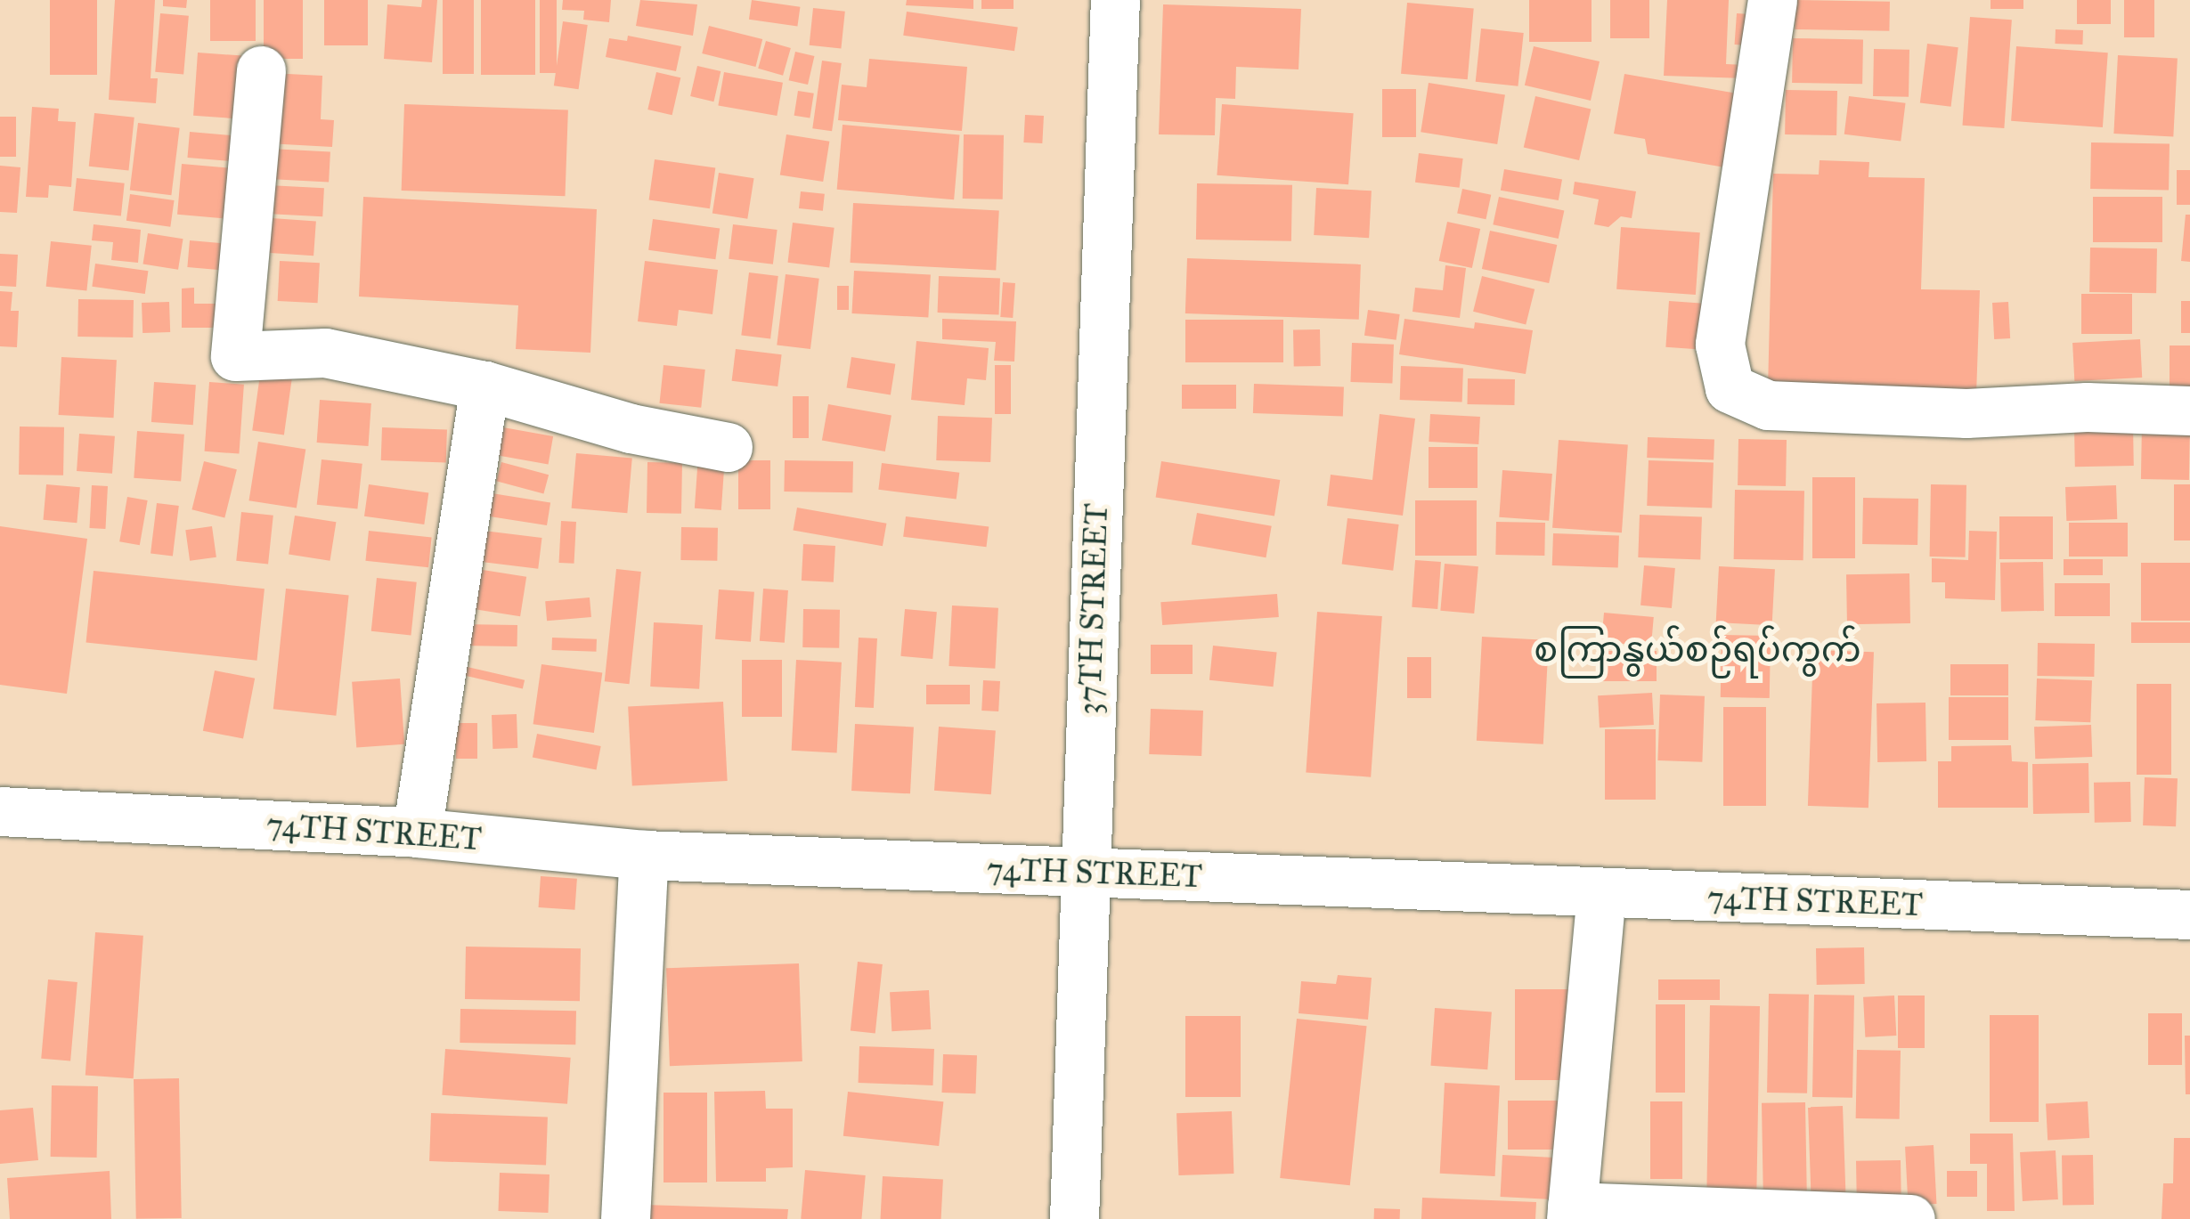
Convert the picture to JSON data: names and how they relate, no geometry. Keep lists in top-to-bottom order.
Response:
{
  "streets": {
    "street": ["37TH STREET", "74TH STREET"]
  },
  "crossings": [
    ["37TH STREET", "74TH STREET"]
  ],
  "districts": ["စကြာနွယ်စဉ်ရပ်ကွက်"]
}
